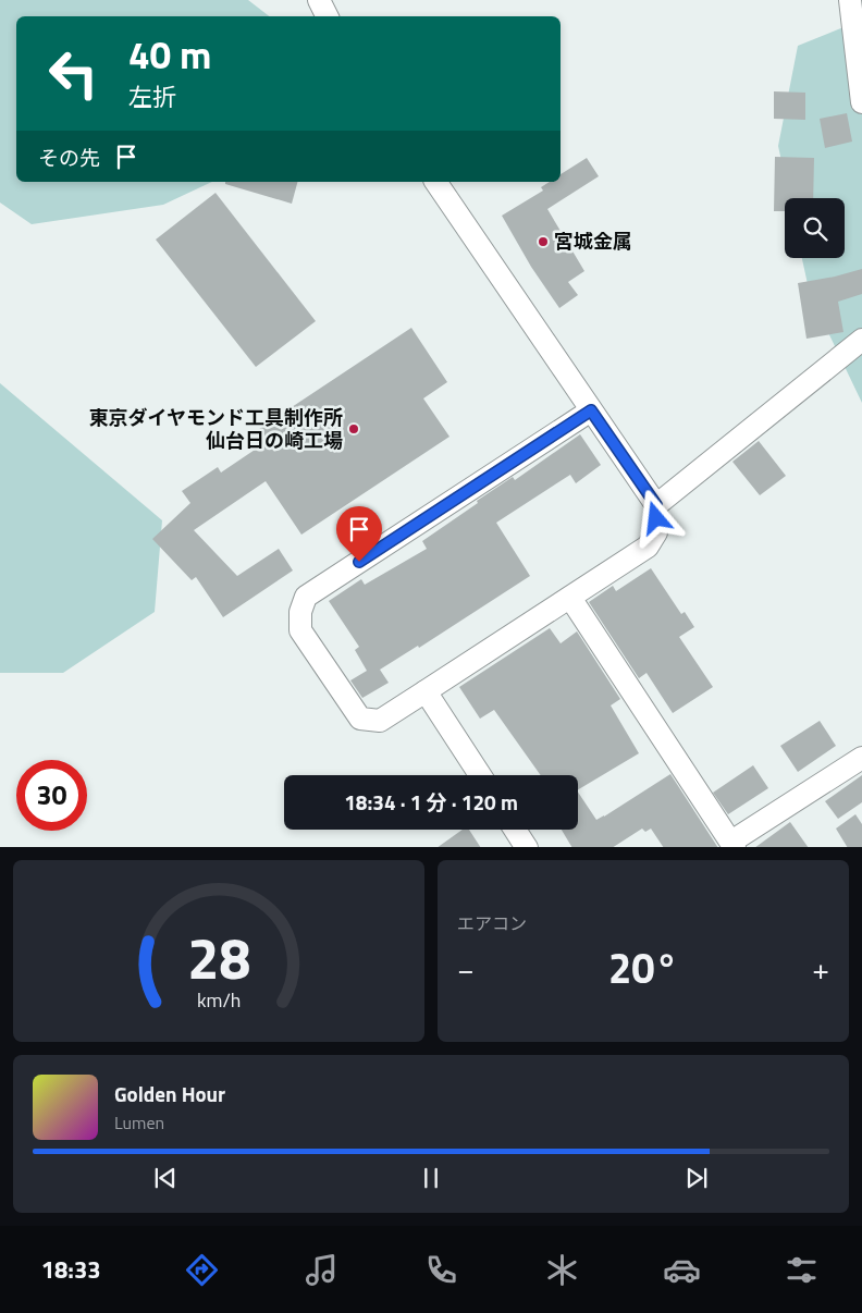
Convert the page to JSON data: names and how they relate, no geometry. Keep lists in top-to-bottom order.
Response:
{
  "places": ["宮城金属", "東京ダイヤモンド工具制作所 仙台日の崎工場"],
  "page": {
    "turn": ["40 m", "左折"],
    "then": "その先",
    "limit": "30",
    "trip": "18:34 · 1 分 · 120 m",
    "tile": "エアコン",
    "heat": ["−", "20°", "+"],
    "song": ["Golden Hour", "Lumen"],
    "tabs": "18:33",
    "gauge": ["28", "km/h"]
  }
}
